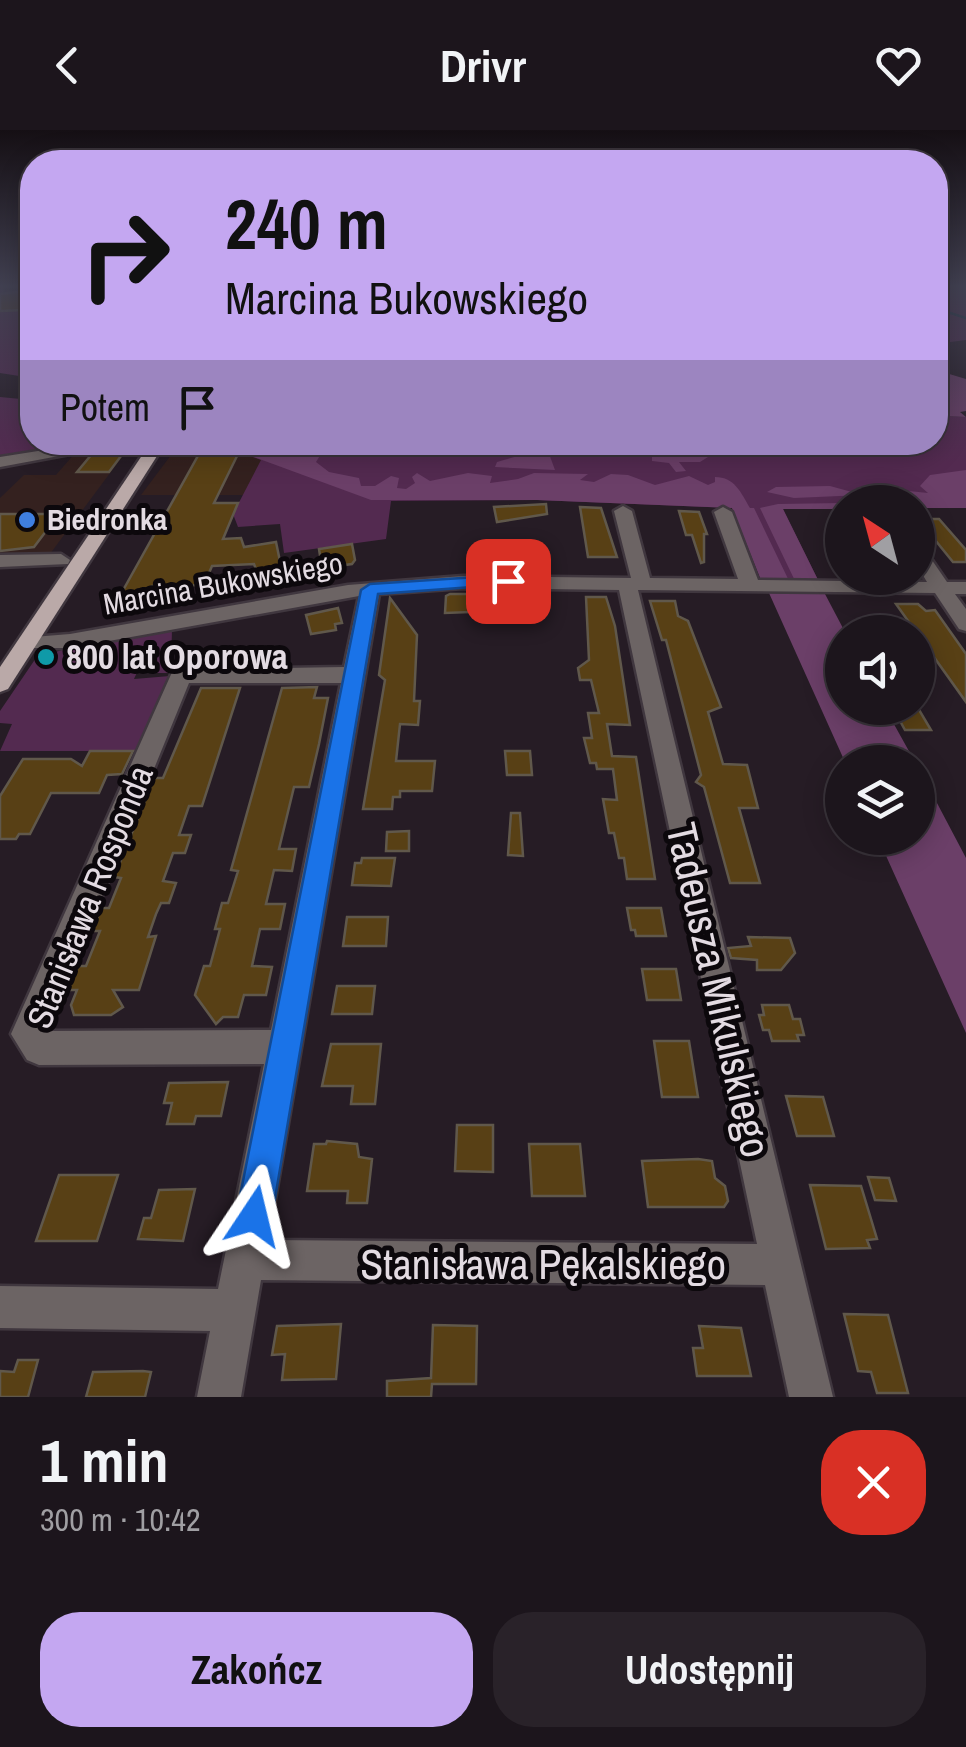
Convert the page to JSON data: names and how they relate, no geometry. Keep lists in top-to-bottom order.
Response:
{
  "streets": {
    "street": [
      "Marcina Bukowskiego",
      "Stanisława Rosponda",
      "Tadeusza Mikulskiego",
      "Stanisława Pękalskiego"
    ]
  },
  "crossings": [
    ["Marcina Bukowskiego", "Tadeusza Mikulskiego"],
    ["Tadeusza Mikulskiego", "Stanisława Pękalskiego"]
  ],
  "places": ["Biedronka", "800 lat Oporowa"],
  "north": "top left",
  "page": {
    "header": "Drivr",
    "turn": ["240 m", "Marcina Bukowskiego"],
    "then": "Potem",
    "heading": ["1 min", "300 m · 10:42"],
    "buttons": ["Zakończ", "Udostępnij"]
  }
}
